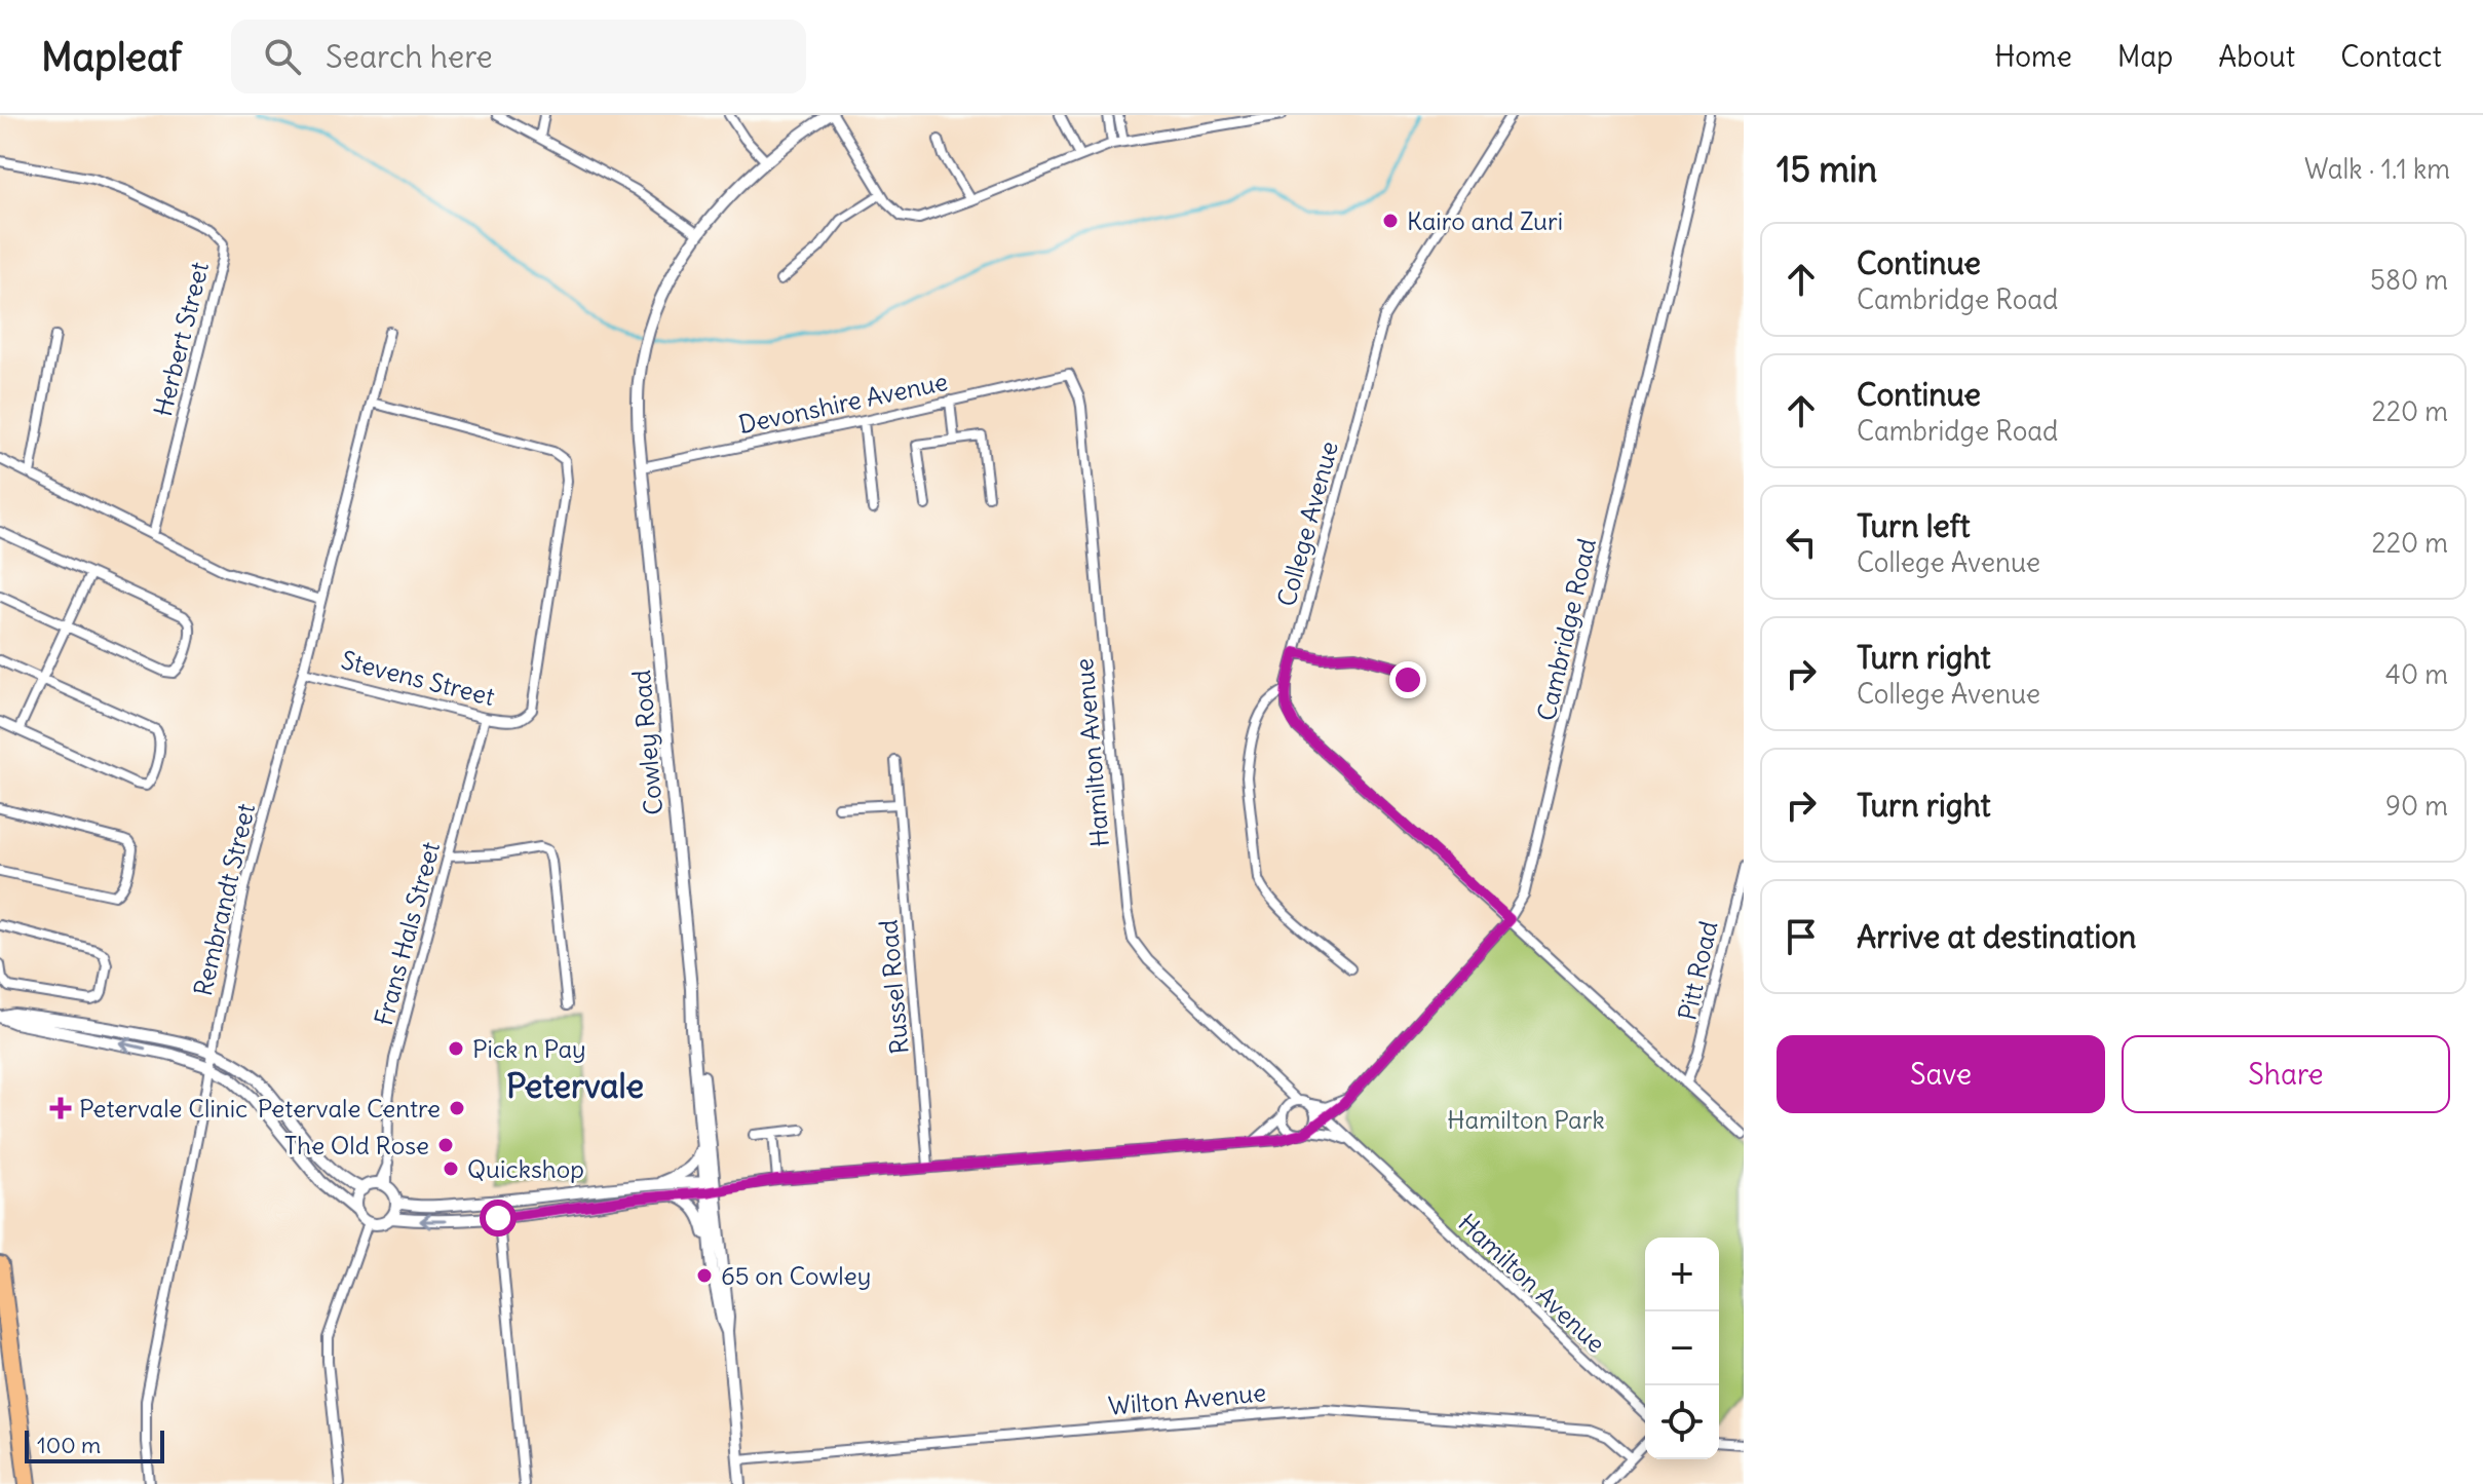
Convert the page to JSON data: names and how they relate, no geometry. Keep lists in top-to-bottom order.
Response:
{
  "streets": {
    "street": [
      "Herbert Street",
      "Devonshire Avenue",
      "College Avenue",
      "Cambridge Road",
      "Stevens Street",
      "Cowley Road",
      "Hamilton Avenue",
      "Rembrandt Street",
      "Frans Hals Street",
      "Pitt Road",
      "Russel Road",
      "Wilton Avenue"
    ]
  },
  "crossings": [
    ["Devonshire Avenue", "Cowley Road"],
    ["Devonshire Avenue", "Hamilton Avenue"],
    ["Cambridge Road", "Hamilton Avenue"],
    ["Stevens Street", "Rembrandt Street"],
    ["Stevens Street", "Frans Hals Street"],
    ["Cowley Road", "Wilton Avenue"]
  ],
  "districts": ["Petervale"],
  "parks": ["Hamilton Park"],
  "places": {
    "other": [
      "Kairo and Zuri",
      "Pick n Pay",
      "Petervale Centre",
      "The Old Rose",
      "Quickshop",
      "65 on Cowley"
    ],
    "health": ["Petervale Clinic"]
  },
  "scale_bar": "100 m",
  "page": {
    "header": "Mapleaf",
    "search": "Search here",
    "nav": [
      "Home",
      "Map",
      "About",
      "Contact"
    ],
    "heading": ["15 min", "Walk · 1.1 km"],
    "list": [
      ["Continue", "Cambridge Road", "580 m"],
      ["Continue", "Cambridge Road", "220 m"],
      ["Turn left", "College Avenue", "220 m"],
      ["Turn right", "College Avenue", "40 m"],
      ["Turn right", "90 m"],
      "Arrive at destination"
    ],
    "buttons": ["Save", "Share"],
    "map_buttons": ["+", "−"],
    "scale": "100 m"
  }
}
